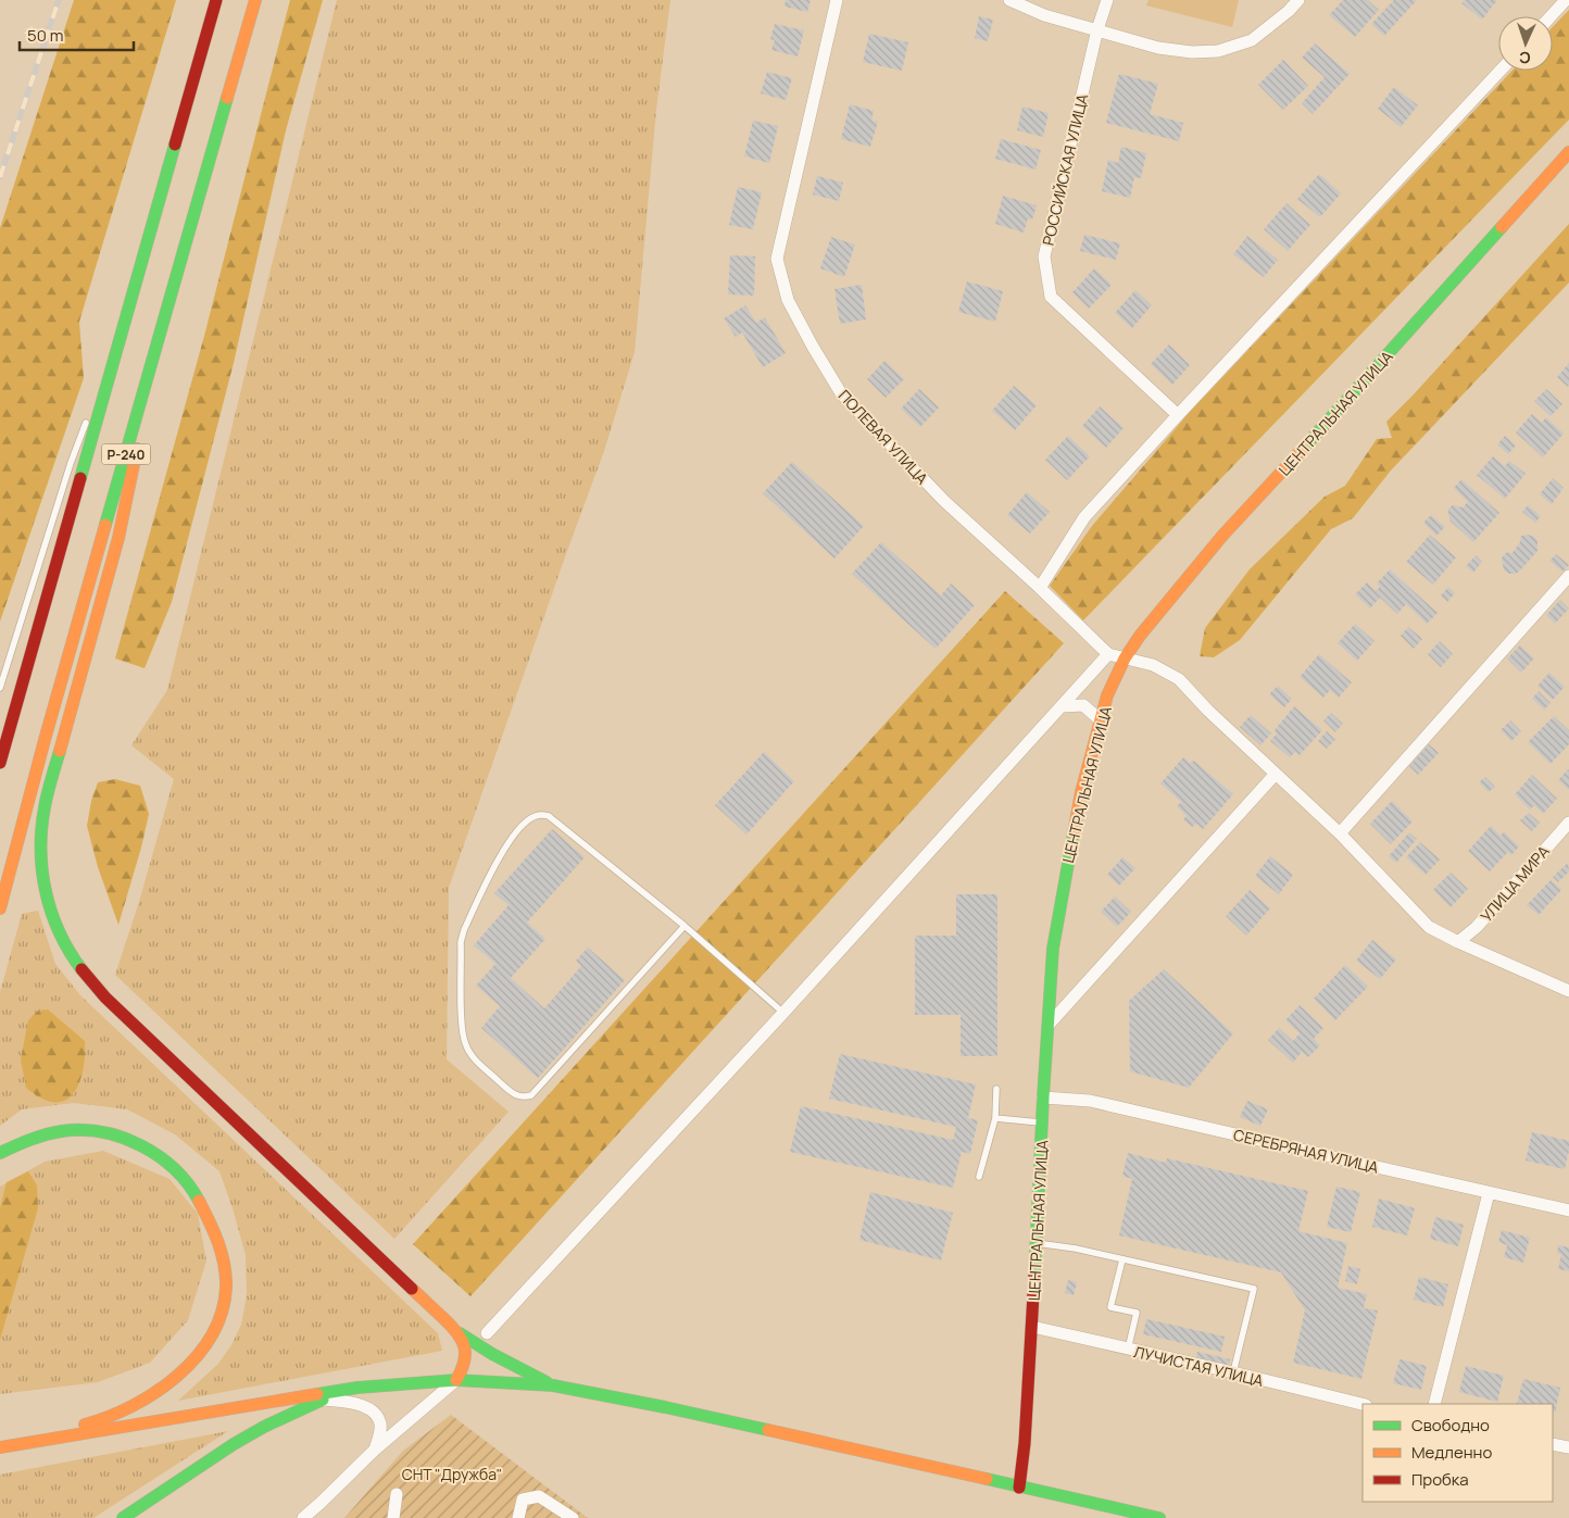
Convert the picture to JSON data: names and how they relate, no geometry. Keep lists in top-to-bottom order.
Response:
{
  "streets": {
    "main road": ["ЦЕНТРАЛЬНАЯ УЛИЦА", "Р-240"],
    "street": [
      "РОССИЙСКАЯ УЛИЦА",
      "ПОЛЕВАЯ УЛИЦА",
      "УЛИЦА МИРА",
      "СЕРЕБРЯНАЯ УЛИЦА",
      "ЛУЧИСТАЯ УЛИЦА"
    ]
  },
  "crossings": [
    ["ЦЕНТРАЛЬНАЯ УЛИЦА", "СЕРЕБРЯНАЯ УЛИЦА"],
    ["ЦЕНТРАЛЬНАЯ УЛИЦА", "ЛУЧИСТАЯ УЛИЦА"]
  ],
  "parks": ["СНТ \"Дружба\""],
  "legend": ["Свободно", "Медленно", "Пробка"],
  "scale_bar": "50 m",
  "north": "bottom"
}
